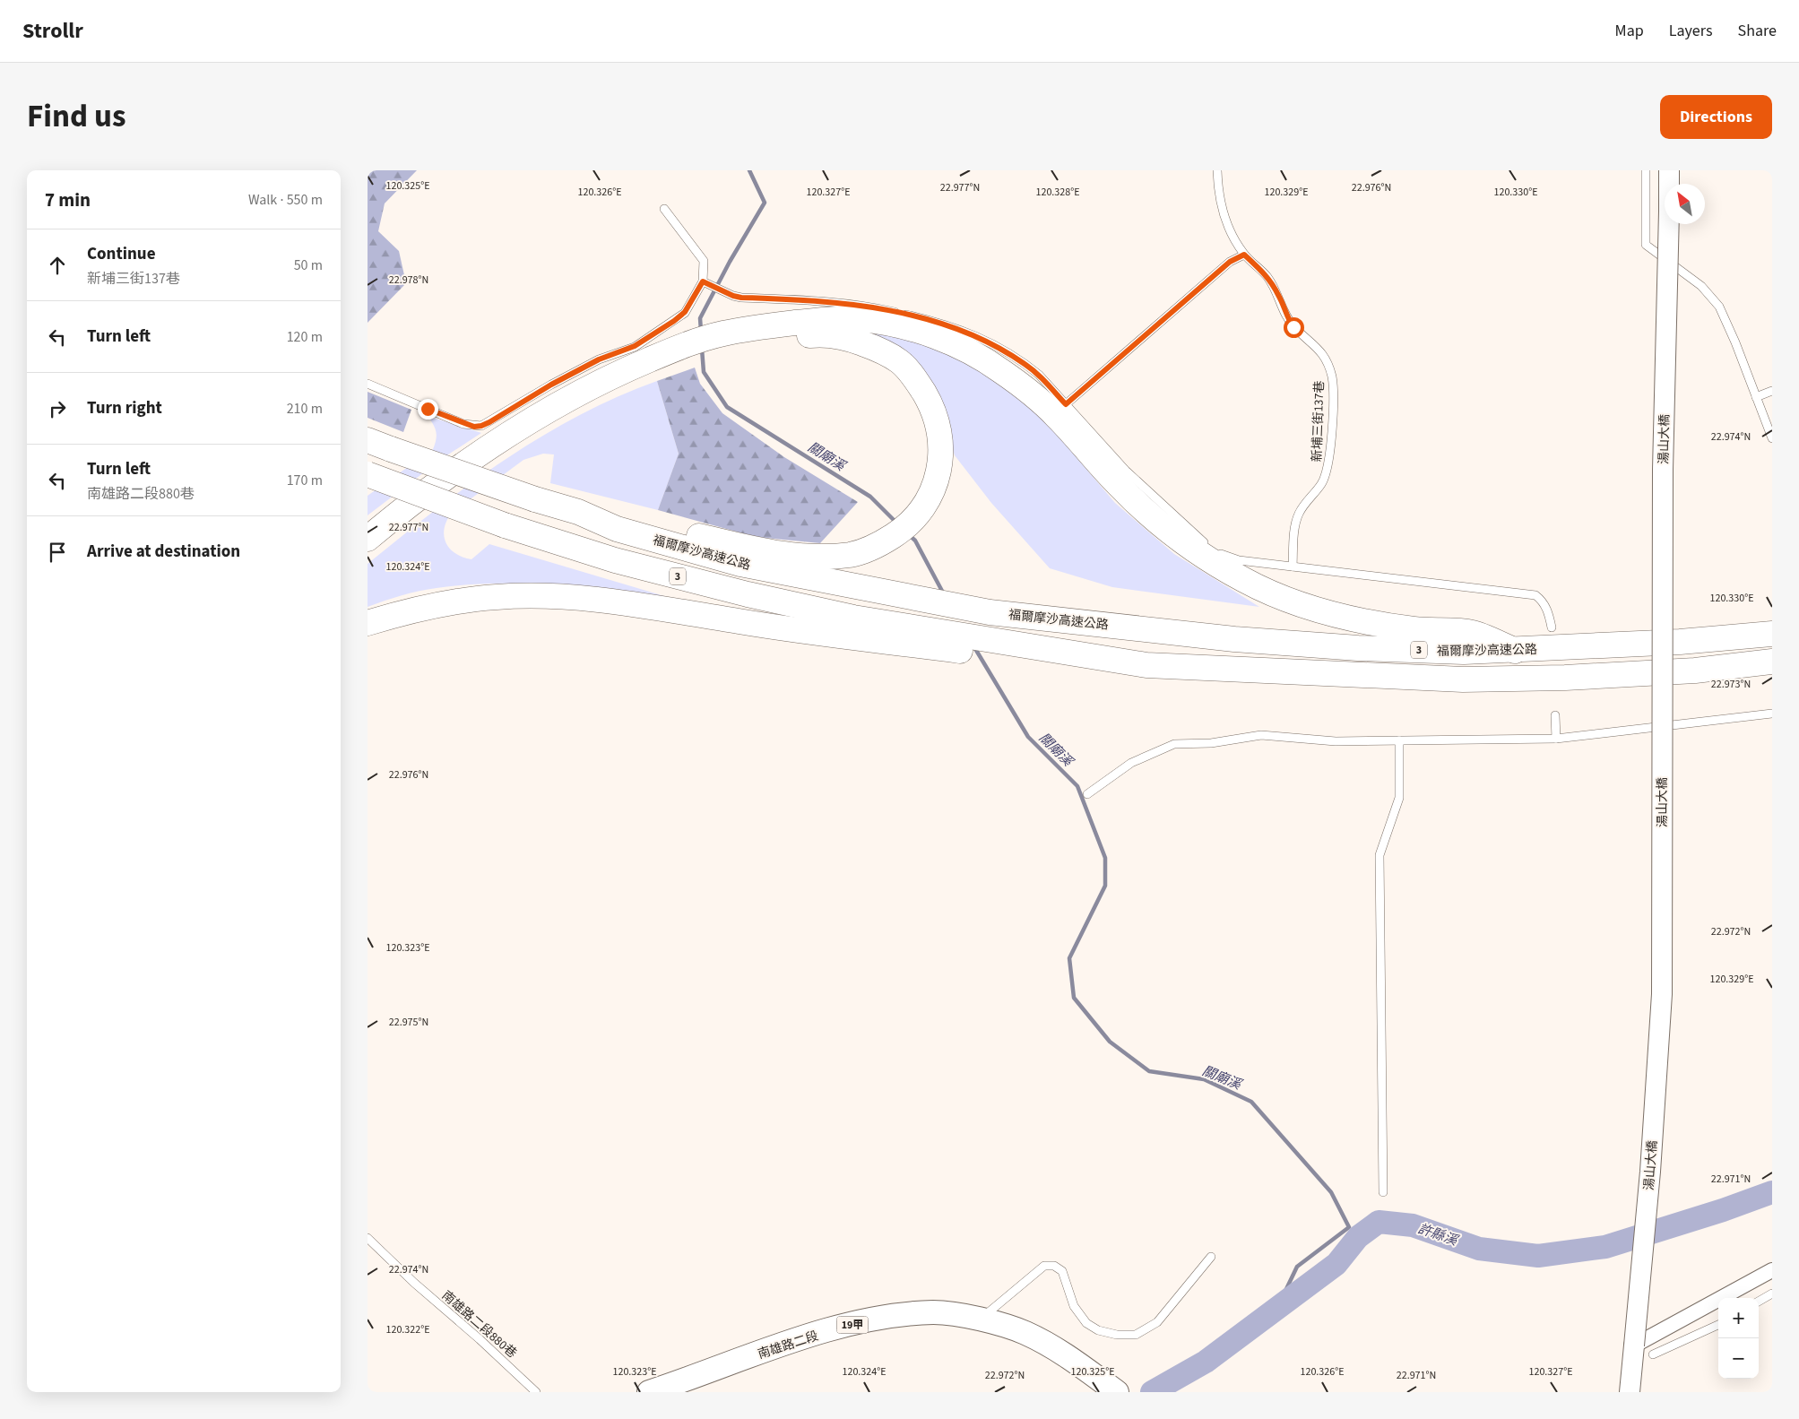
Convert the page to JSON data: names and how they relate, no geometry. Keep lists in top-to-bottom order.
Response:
{
  "streets": {
    "highway": ["福爾摩沙高速公路", "3"],
    "main road": ["19甲", "南雄路二段"],
    "street": ["湯山大橋"],
    "lane": ["新埔三街137巷", "南雄路二段880巷"]
  },
  "water": ["關廟溪", "許縣溪"],
  "north": "top left",
  "page": {
    "header": "Strollr",
    "nav": ["Map", "Layers", "Share"],
    "title": "Find us",
    "buttons": "Directions",
    "heading": ["7 min", "Walk · 550 m"],
    "list": [
      ["Continue", "新埔三街137巷", "50 m"],
      ["Turn left", "120 m"],
      ["Turn right", "210 m"],
      ["Turn left", "南雄路二段880巷", "170 m"],
      "Arrive at destination"
    ],
    "map_buttons": ["+", "−"]
  },
  "coordinates": [
    "120.325°E",
    "22.977°N",
    "22.976°N",
    "120.328°E",
    "120.326°E",
    "120.327°E",
    "120.329°E",
    "120.330°E",
    "22.978°N",
    "22.974°N",
    "120.324°E",
    "22.973°N",
    "22.972°N",
    "120.323°E",
    "22.975°N",
    "22.971°N",
    "120.322°E"
  ]
}
